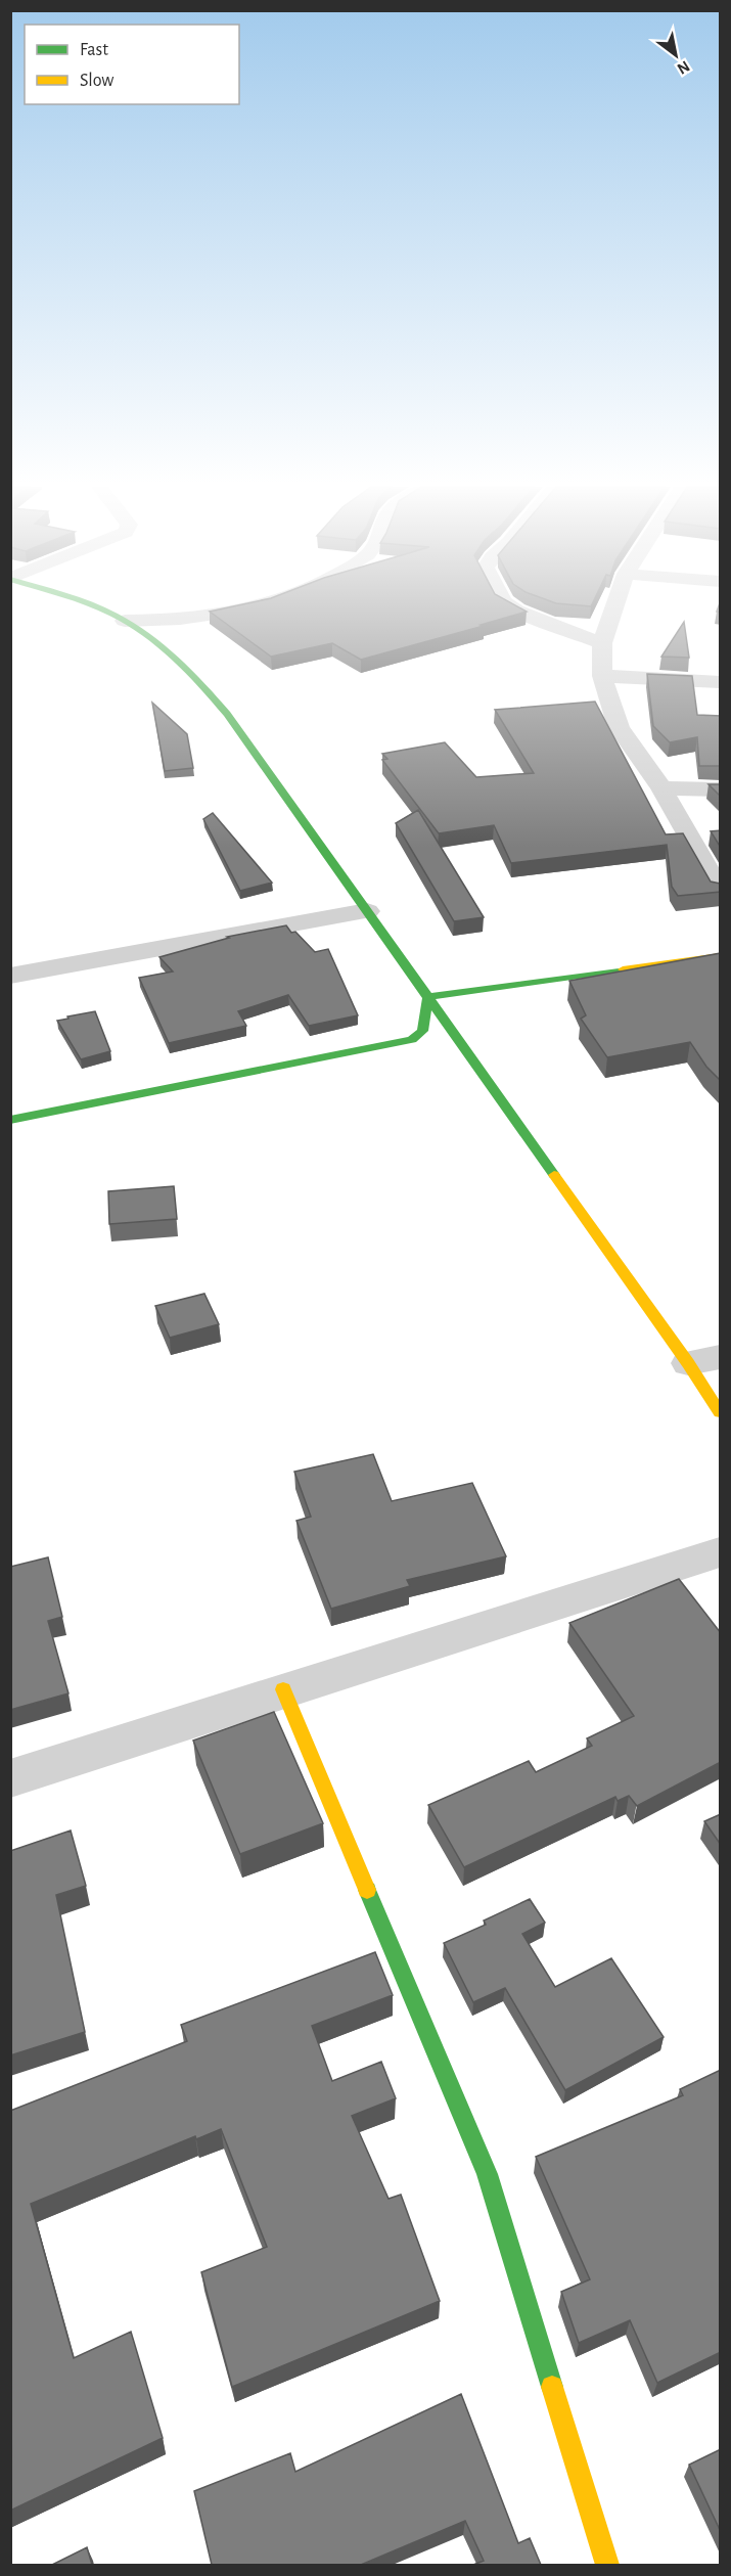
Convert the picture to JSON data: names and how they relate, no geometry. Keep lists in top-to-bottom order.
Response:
{
  "legend": ["Fast", "Slow"],
  "north": "bottom right"
}
